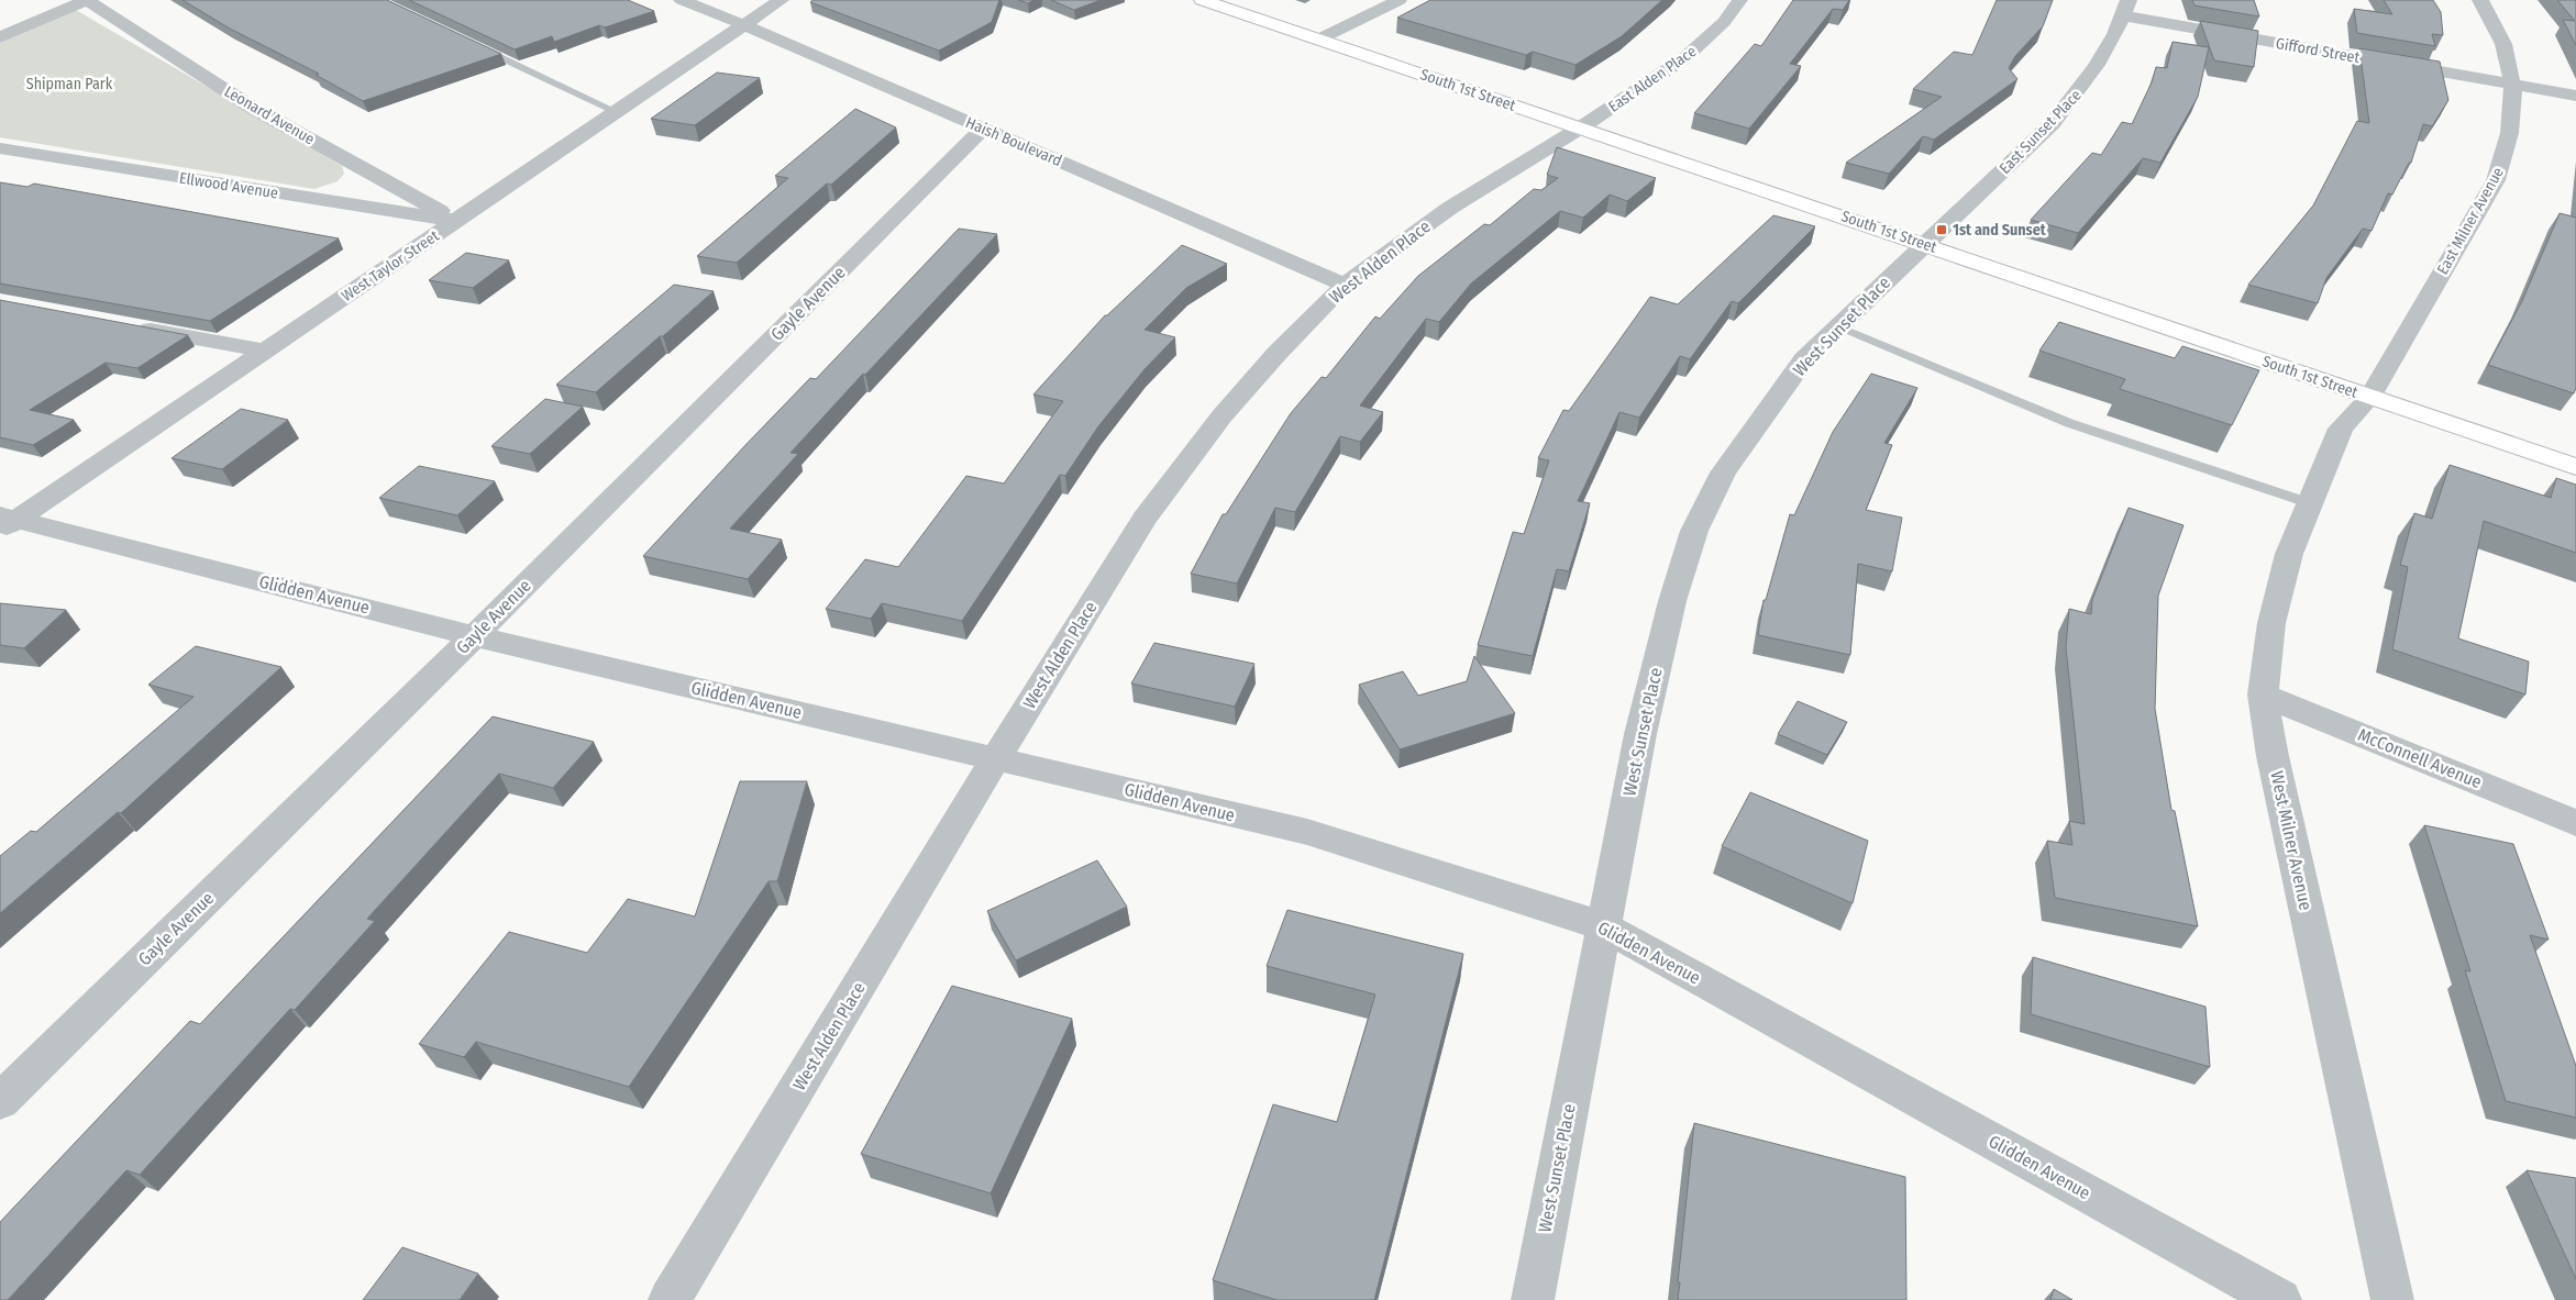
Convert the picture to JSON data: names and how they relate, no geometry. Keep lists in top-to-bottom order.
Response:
{
  "streets": {
    "street": [
      "Gifford Street",
      "East Alden Place",
      "South 1st Street",
      "Leonard Avenue",
      "East Sunset Place",
      "Haish Boulevard",
      "Ellwood Avenue",
      "East Milner Avenue",
      "West Alden Place",
      "West Taylor Street",
      "Gayle Avenue",
      "West Sunset Place",
      "Glidden Avenue",
      "McConnell Avenue",
      "West Milner Avenue"
    ]
  },
  "crossings": [
    ["Gifford Street", "East Sunset Place"],
    ["Gifford Street", "East Milner Avenue"],
    ["East Alden Place", "South 1st Street"],
    ["East Alden Place", "West Alden Place"],
    ["South 1st Street", "East Sunset Place"],
    ["South 1st Street", "East Milner Avenue"],
    ["South 1st Street", "West Alden Place"],
    ["South 1st Street", "West Sunset Place"],
    ["South 1st Street", "West Milner Avenue"],
    ["Leonard Avenue", "Ellwood Avenue"],
    ["Leonard Avenue", "West Taylor Street"],
    ["East Sunset Place", "West Sunset Place"],
    ["Haish Boulevard", "West Alden Place"],
    ["Haish Boulevard", "West Taylor Street"],
    ["Haish Boulevard", "Gayle Avenue"],
    ["Ellwood Avenue", "West Taylor Street"],
    ["East Milner Avenue", "West Milner Avenue"],
    ["West Alden Place", "Glidden Avenue"],
    ["West Taylor Street", "Glidden Avenue"],
    ["Gayle Avenue", "Glidden Avenue"],
    ["West Sunset Place", "Glidden Avenue"],
    ["McConnell Avenue", "West Milner Avenue"]
  ],
  "parks": ["Shipman Park"],
  "places": {
    "transit": ["1st and Sunset"]
  }
}
